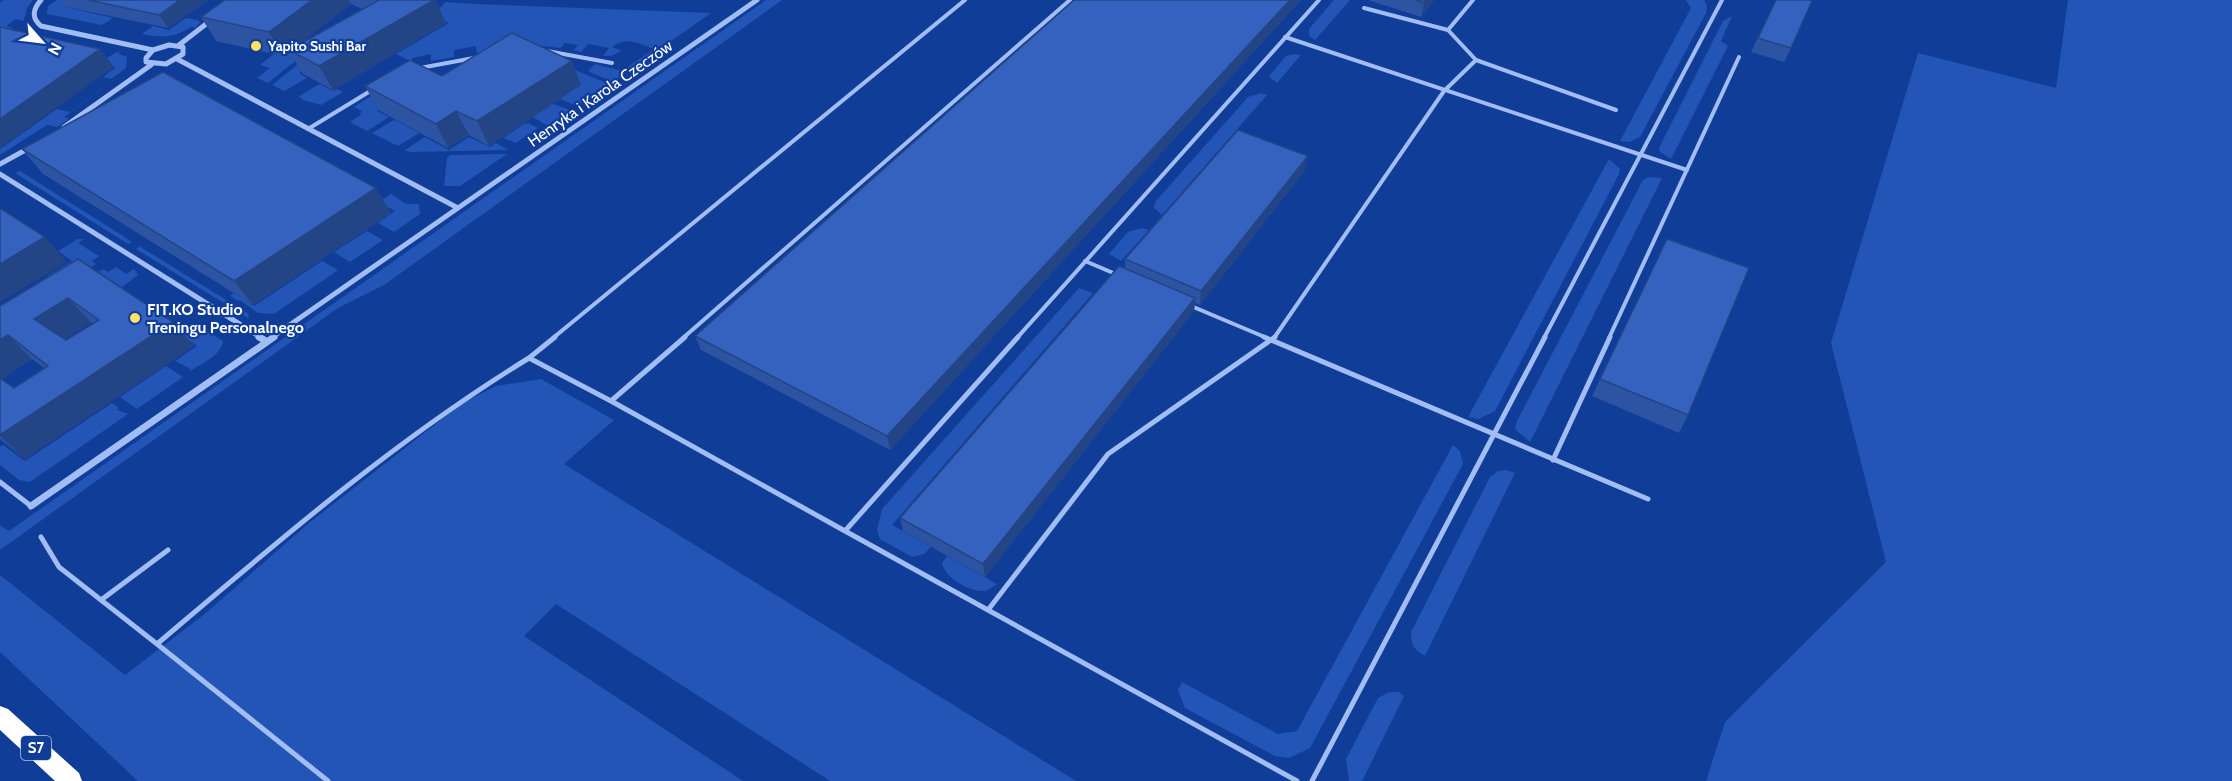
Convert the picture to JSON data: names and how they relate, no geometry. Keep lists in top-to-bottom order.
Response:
{
  "streets": {
    "highway": ["S7"],
    "street": ["Henryka i Karola Czeczów"]
  },
  "places": ["Yapito Sushi Bar", "FIT.KO Studio Treningu Personalnego"],
  "north": "bottom right"
}
